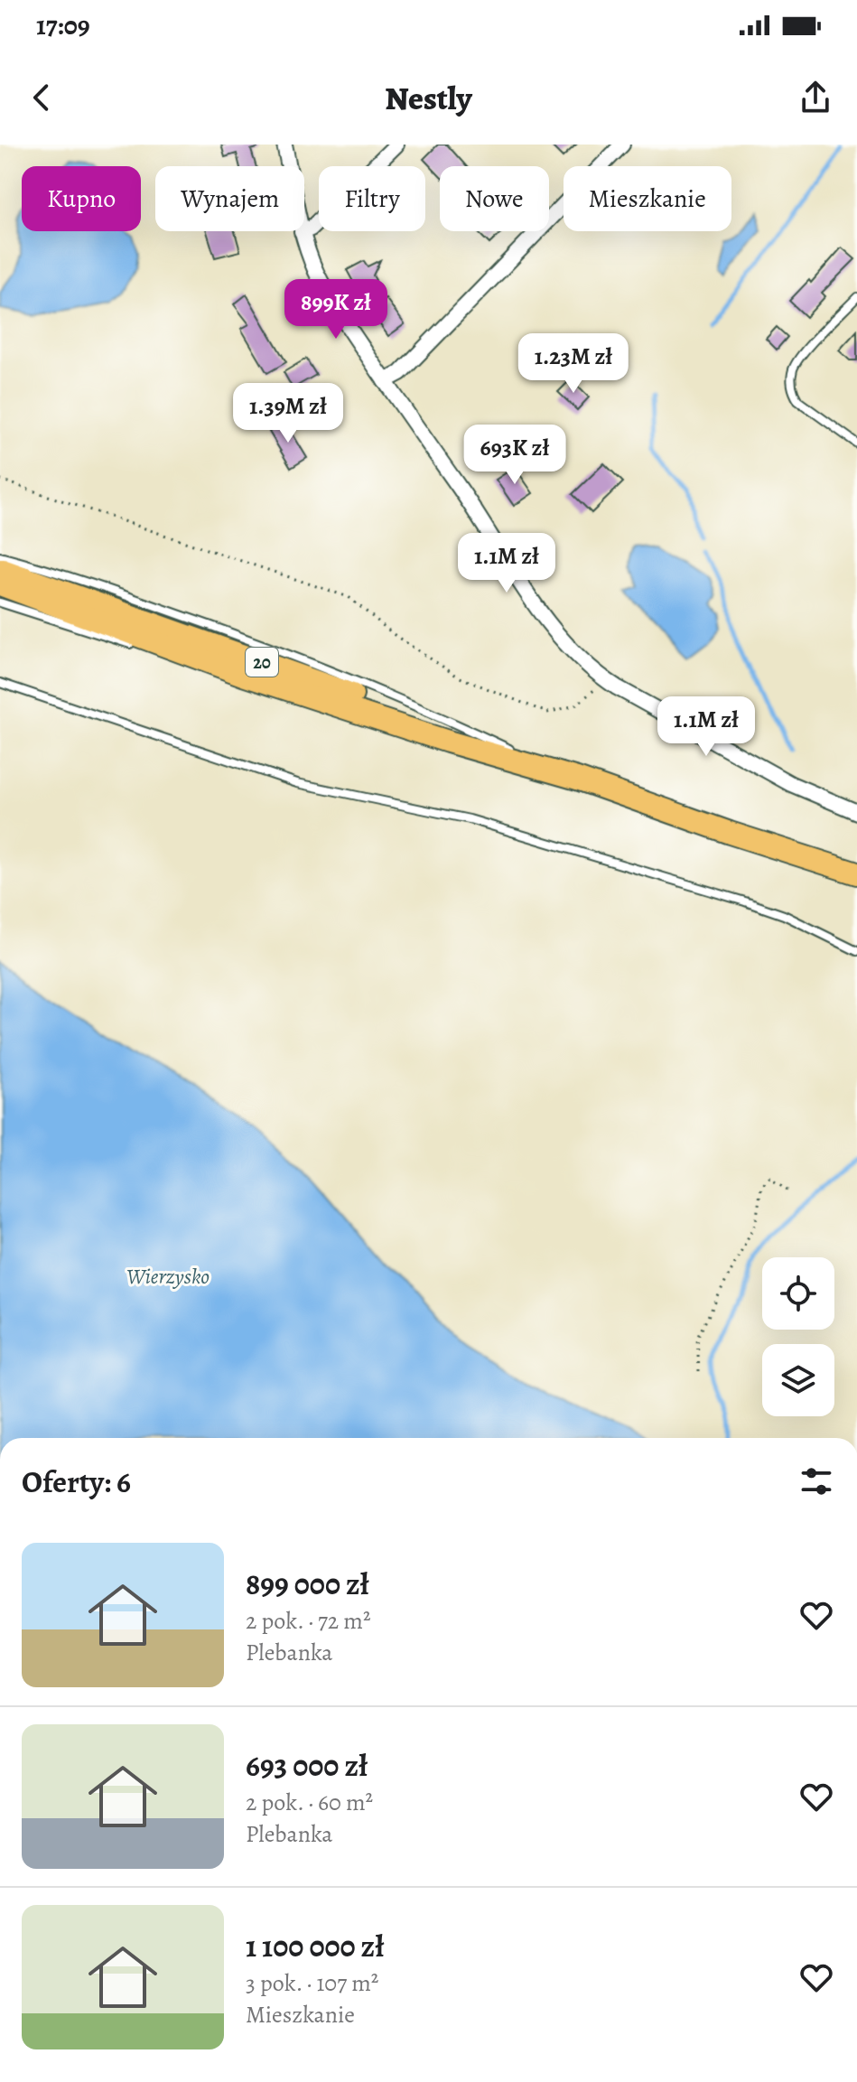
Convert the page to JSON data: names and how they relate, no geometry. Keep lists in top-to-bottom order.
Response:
{
  "streets": {
    "main road": ["20"]
  },
  "water": ["Wierzysko"],
  "page": {
    "status": "17:09",
    "header": "Nestly",
    "chip": [
      "Kupno",
      "Wynajem",
      "Filtry",
      "Nowe",
      "Mieszkanie"
    ],
    "price": [
      "899K zł",
      "1.23M zł",
      "1.39M zł",
      "693K zł",
      "1.1M zł",
      "1.1M zł"
    ],
    "heading": "Oferty: 6",
    "list": [
      {
        "name": "899 000 zł",
        "note": "2 pok. · 72 m² · Plebanka"
      },
      {
        "name": "693 000 zł",
        "note": "2 pok. · 60 m² · Plebanka"
      },
      {
        "name": "1 100 000 zł",
        "note": "3 pok. · 107 m² · Mieszkanie"
      }
    ]
  }
}
